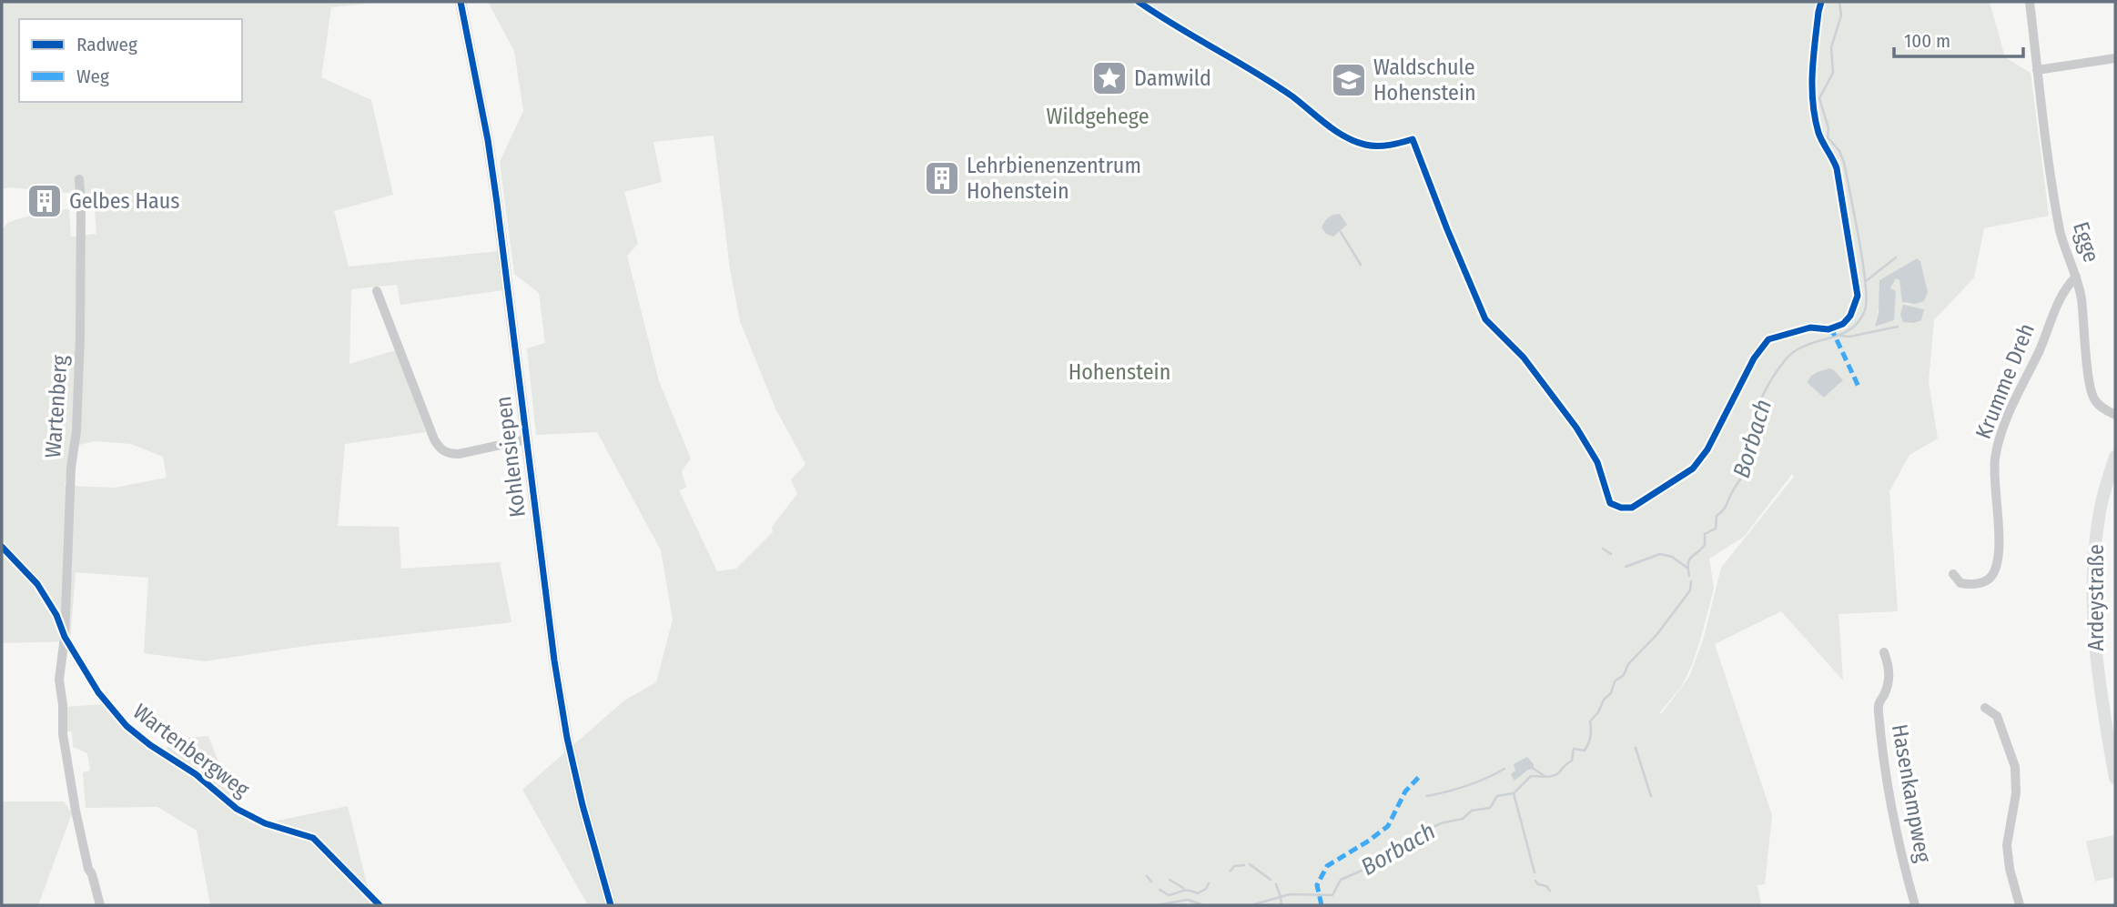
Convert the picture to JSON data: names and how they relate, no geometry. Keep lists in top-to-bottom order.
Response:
{
  "streets": {
    "main road": ["Ardeystraße"],
    "street": [
      "Egge",
      "Krumme Dreh",
      "Wartenberg",
      "Kohlensiepen",
      "Wartenbergweg",
      "Hasenkampweg"
    ]
  },
  "crossings": [
    ["Egge", "Krumme Dreh"],
    ["Wartenberg", "Wartenbergweg"]
  ],
  "water": ["Borbach"],
  "parks": ["Wildgehege", "Hohenstein"],
  "places": {
    "place": ["Damwild"],
    "school or university": ["Waldschule Hohenstein"],
    "building": ["Lehrbienenzentrum Hohenstein", "Gelbes Haus"]
  },
  "legend": ["Radweg", "Weg"],
  "scale_bar": "100 m"
}
